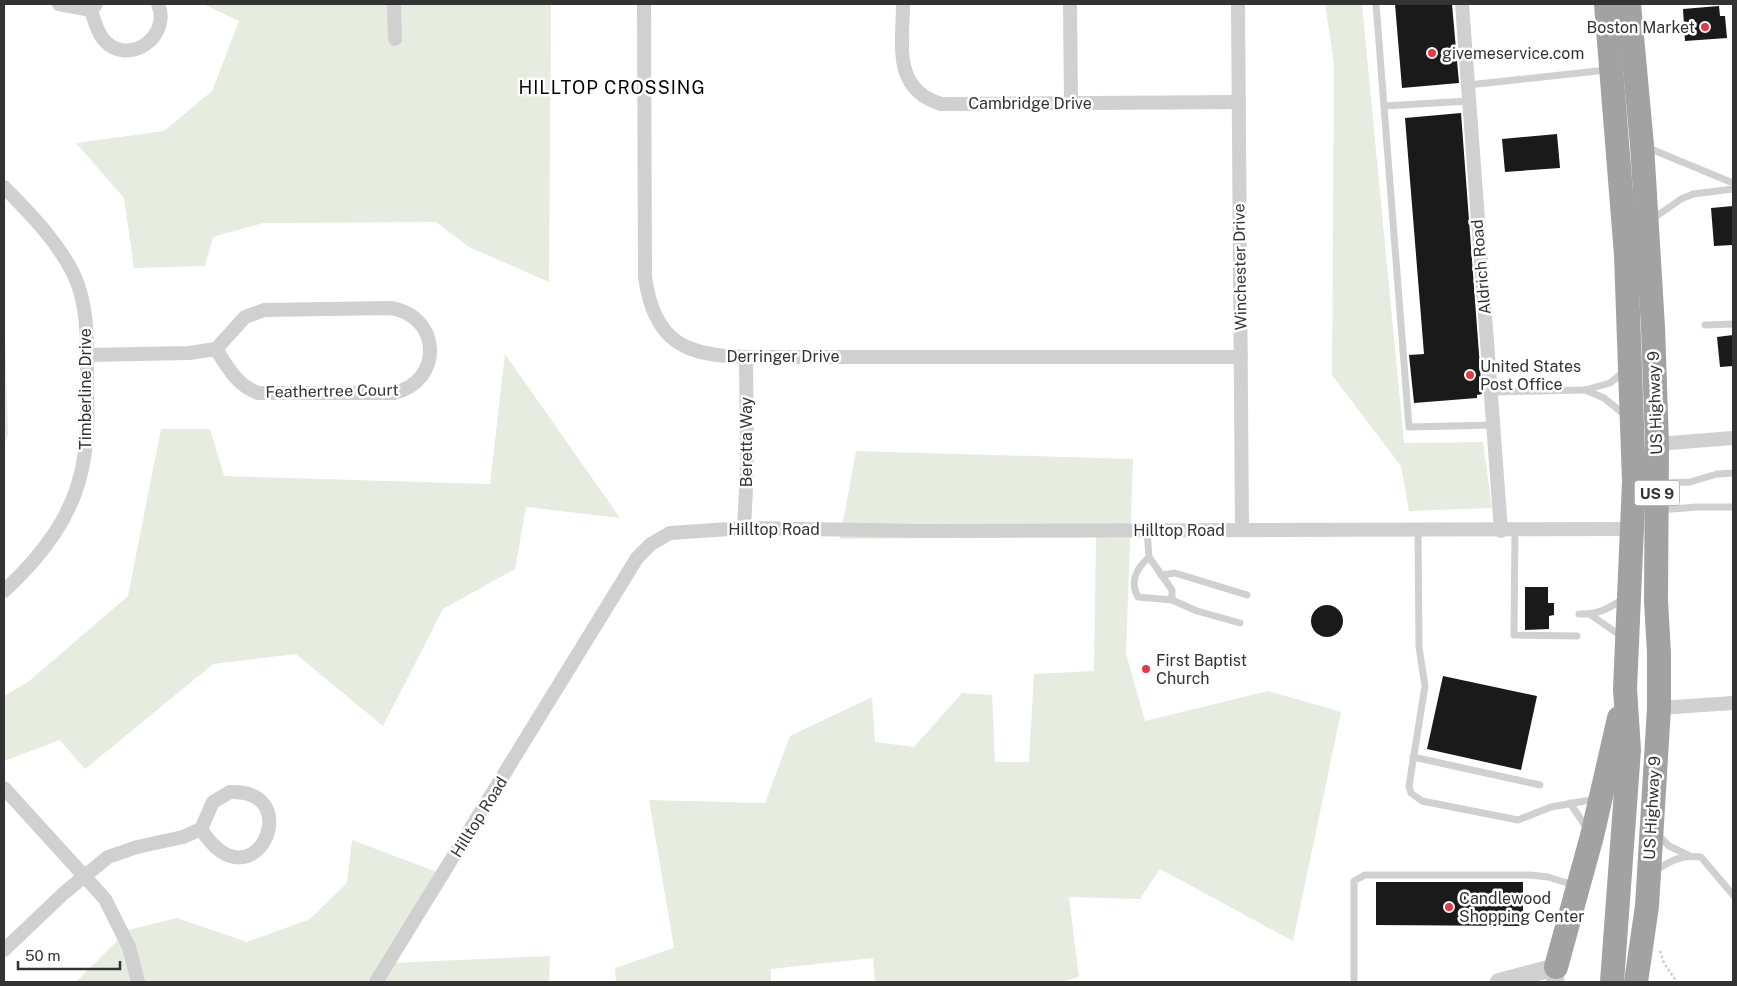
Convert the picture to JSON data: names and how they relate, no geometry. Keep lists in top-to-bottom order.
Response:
{
  "streets": {
    "highway": ["US Highway 9", "US 9"],
    "street": [
      "Cambridge Drive",
      "Winchester Drive",
      "Aldrich Road",
      "Derringer Drive",
      "Timberline Drive",
      "Feathertree Court",
      "Beretta Way",
      "Hilltop Road"
    ]
  },
  "crossings": [
    ["Cambridge Drive", "Winchester Drive"],
    ["Winchester Drive", "Derringer Drive"],
    ["Winchester Drive", "Hilltop Road"],
    ["Aldrich Road", "Hilltop Road"],
    ["Derringer Drive", "Beretta Way"],
    ["US Highway 9", "Hilltop Road"],
    ["Beretta Way", "Hilltop Road"]
  ],
  "districts": ["HILLTOP CROSSING"],
  "places": [
    "Boston Market",
    "givemeservice.com",
    "United States Post Office",
    "First Baptist Church",
    "Candlewood Shopping Center"
  ],
  "scale_bar": "50 m"
}
